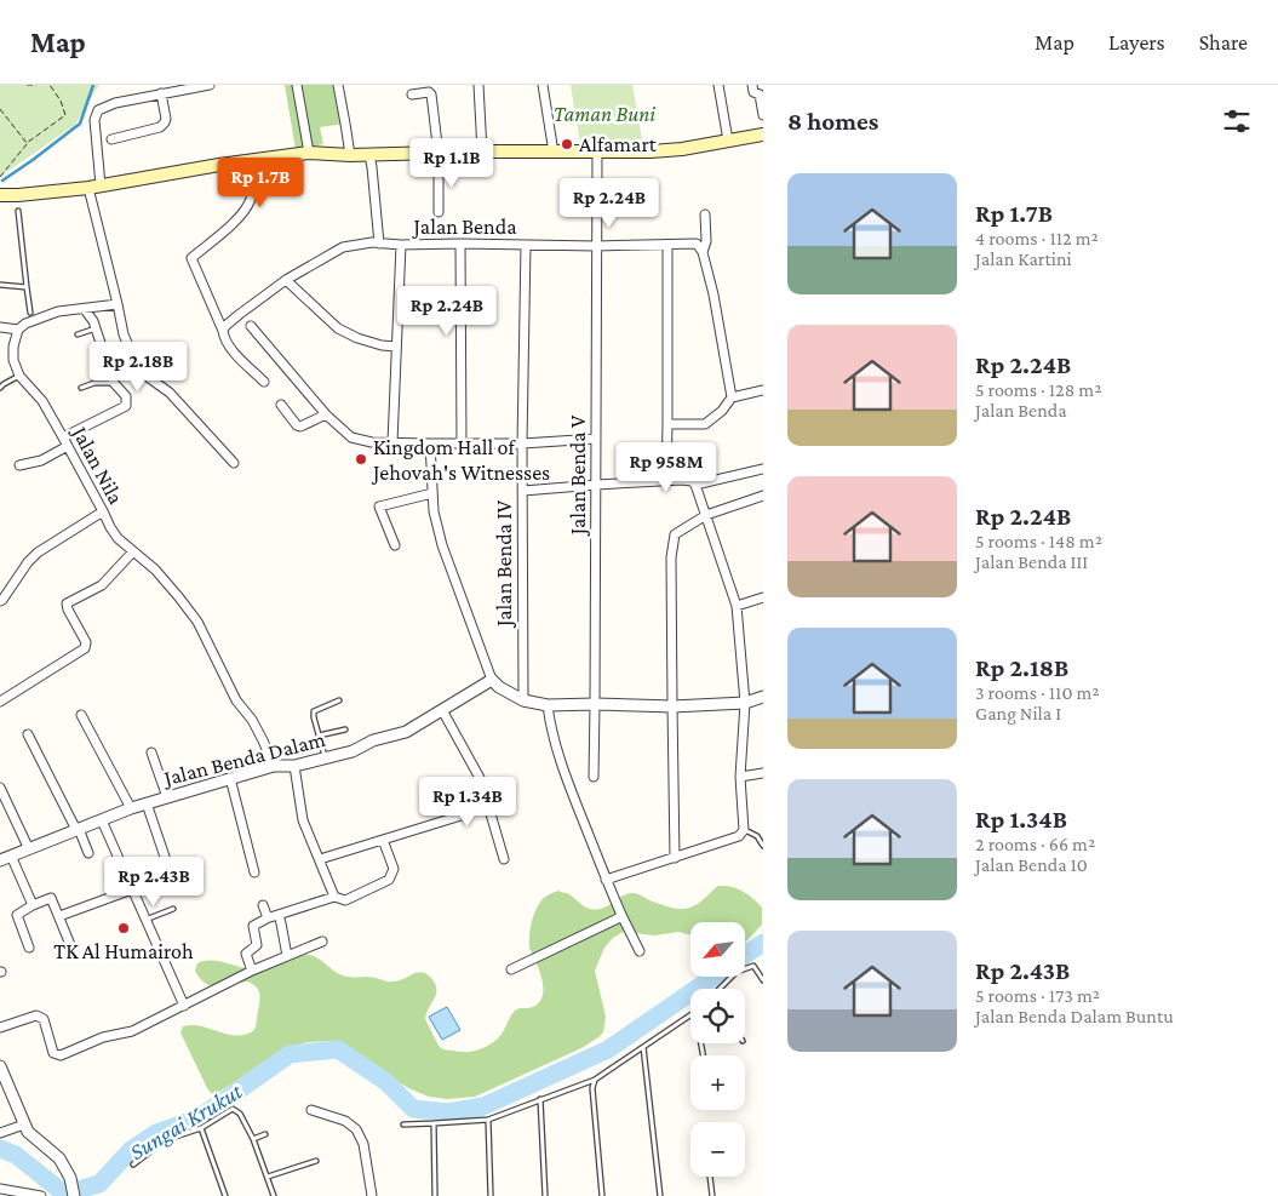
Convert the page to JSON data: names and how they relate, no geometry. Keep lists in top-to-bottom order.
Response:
{
  "streets": {
    "street": [
      "Jalan Benda",
      "Jalan Nila",
      "Jalan Benda V",
      "Jalan Benda IV",
      "Jalan Benda Dalam"
    ]
  },
  "crossings": [
    ["Jalan Benda", "Jalan Benda V"],
    ["Jalan Benda", "Jalan Benda IV"],
    ["Jalan Nila", "Jalan Benda Dalam"]
  ],
  "water": ["Sungai Krukut"],
  "parks": ["Taman Buni"],
  "places": ["Alfamart", "Kingdom Hall of Jehovah's Witnesses", "TK Al Humairoh"],
  "north": "bottom left",
  "page": {
    "header": "Map",
    "nav": ["Map", "Layers", "Share"],
    "heading": "8 homes",
    "price": [
      "Rp 1.1B",
      "Rp 1.7B",
      "Rp 2.24B",
      "Rp 2.24B",
      "Rp 2.18B",
      "Rp 958M",
      "Rp 1.34B",
      "Rp 2.43B"
    ],
    "list": [
      {
        "name": "Rp 1.7B",
        "note": "4 rooms · 112 m² · Jalan Kartini"
      },
      {
        "name": "Rp 2.24B",
        "note": "5 rooms · 128 m² · Jalan Benda"
      },
      {
        "name": "Rp 2.24B",
        "note": "5 rooms · 148 m² · Jalan Benda III"
      },
      {
        "name": "Rp 2.18B",
        "note": "3 rooms · 110 m² · Gang Nila I"
      },
      {
        "name": "Rp 1.34B",
        "note": "2 rooms · 66 m² · Jalan Benda 10"
      },
      {
        "name": "Rp 2.43B",
        "note": "5 rooms · 173 m² · Jalan Benda Dalam Buntu"
      }
    ],
    "map_buttons": ["+", "−"]
  }
}
